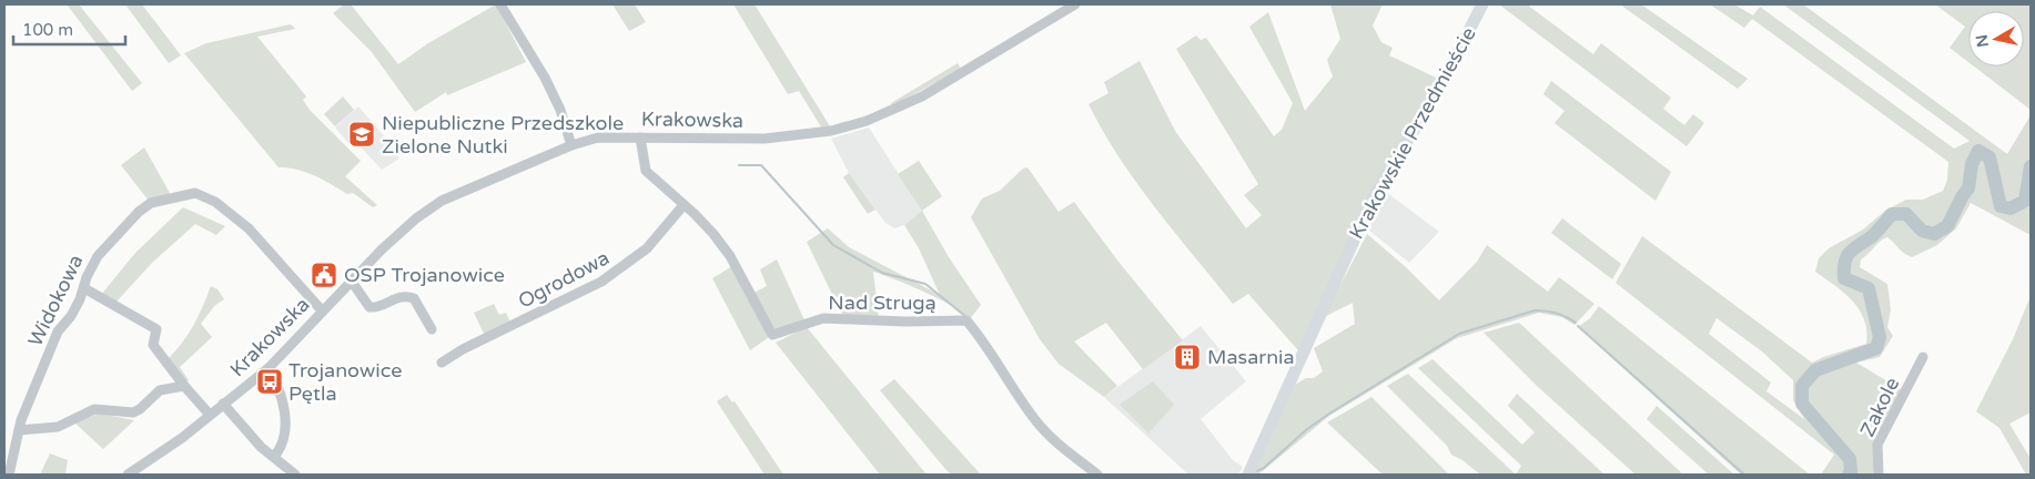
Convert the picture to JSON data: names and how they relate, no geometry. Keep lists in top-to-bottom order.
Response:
{
  "streets": {
    "main road": ["Krakowskie Przedmieście"],
    "street": [
      "Krakowska",
      "Ogrodowa",
      "Widokowa",
      "Nad Strugą",
      "Zakole"
    ]
  },
  "crossings": [
    ["Krakowska", "Widokowa"],
    ["Krakowska", "Nad Strugą"],
    ["Ogrodowa", "Nad Strugą"]
  ],
  "places": {
    "school or university": ["Niepubliczne Przedszkole Zielone Nutki"],
    "public building": ["OSP Trojanowice"],
    "building": ["Masarnia"],
    "bus stop": ["Trojanowice Pętla"]
  },
  "scale_bar": "100 m",
  "north": "left"
}
